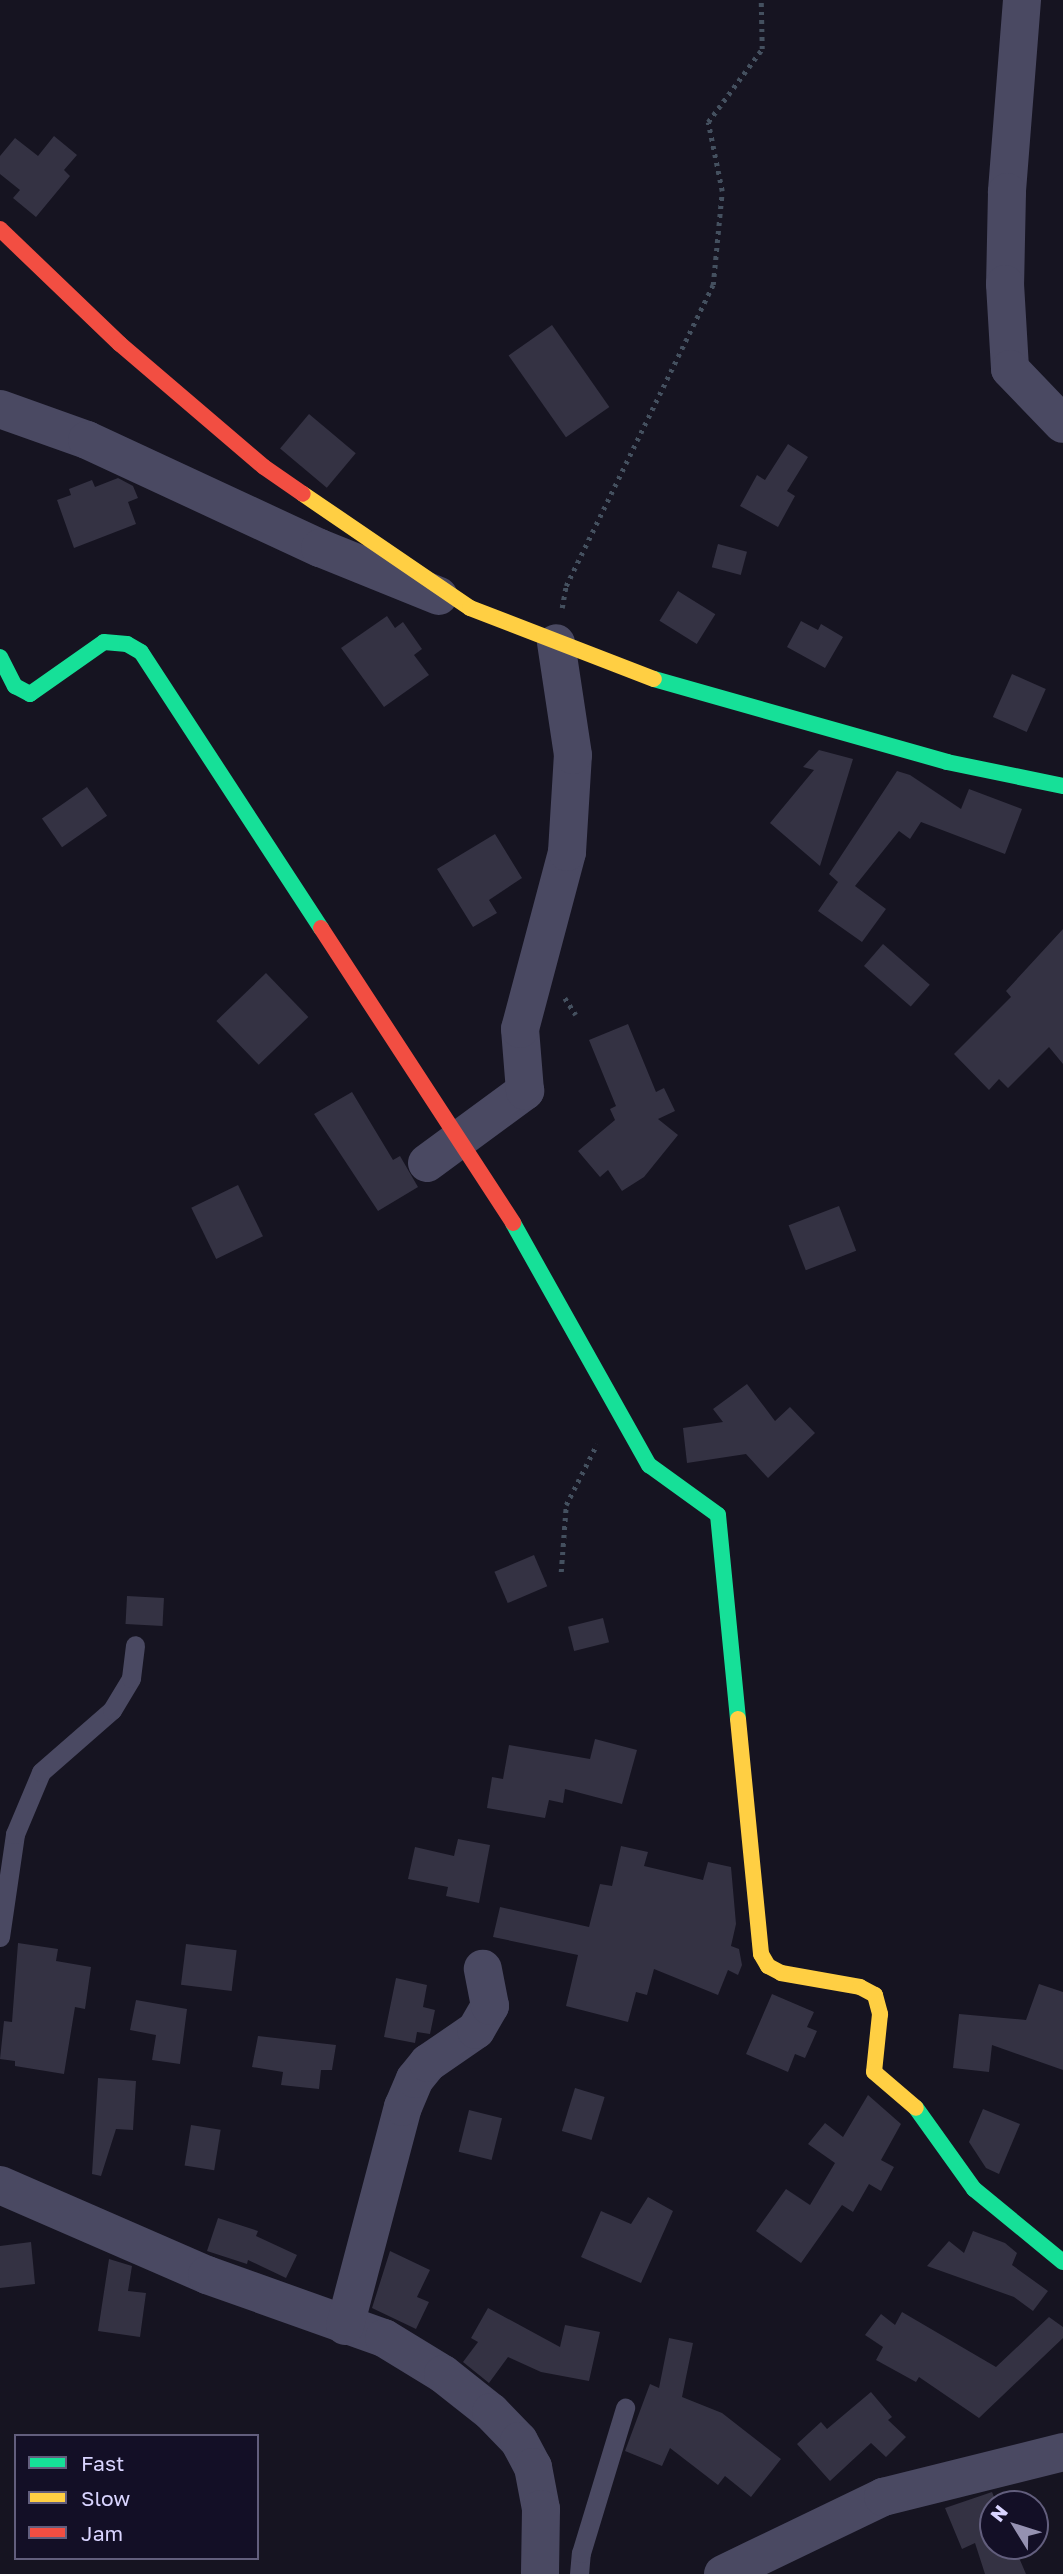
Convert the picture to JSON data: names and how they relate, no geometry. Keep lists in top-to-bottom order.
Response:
{
  "legend": ["Fast", "Slow", "Jam"],
  "north": "top left"
}
